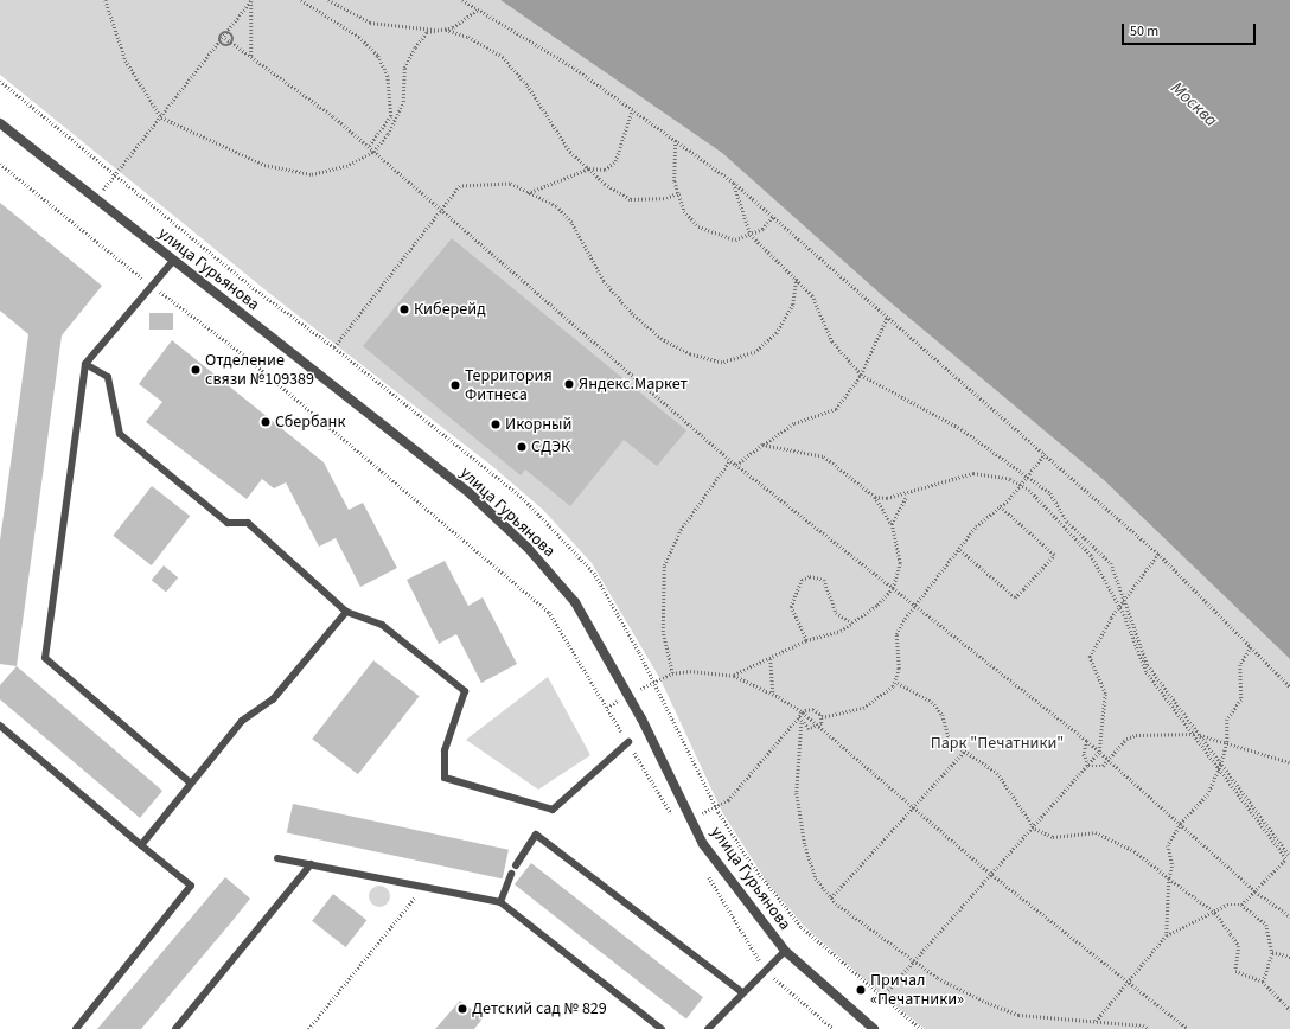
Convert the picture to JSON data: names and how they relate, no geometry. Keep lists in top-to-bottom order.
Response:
{
  "streets": {
    "street": ["улица Гурьянова"]
  },
  "water": ["Москва"],
  "parks": ["Парк \"Печатники\""],
  "places": [
    "Киберейд",
    "Отделение связи №109389",
    "Яндекс.Маркет",
    "Территория Фитнеса",
    "Сбербанк",
    "Икорный",
    "СДЭК",
    "Причал «Печатники»",
    "Детский сад № 829"
  ],
  "scale_bar": "50 m"
}
